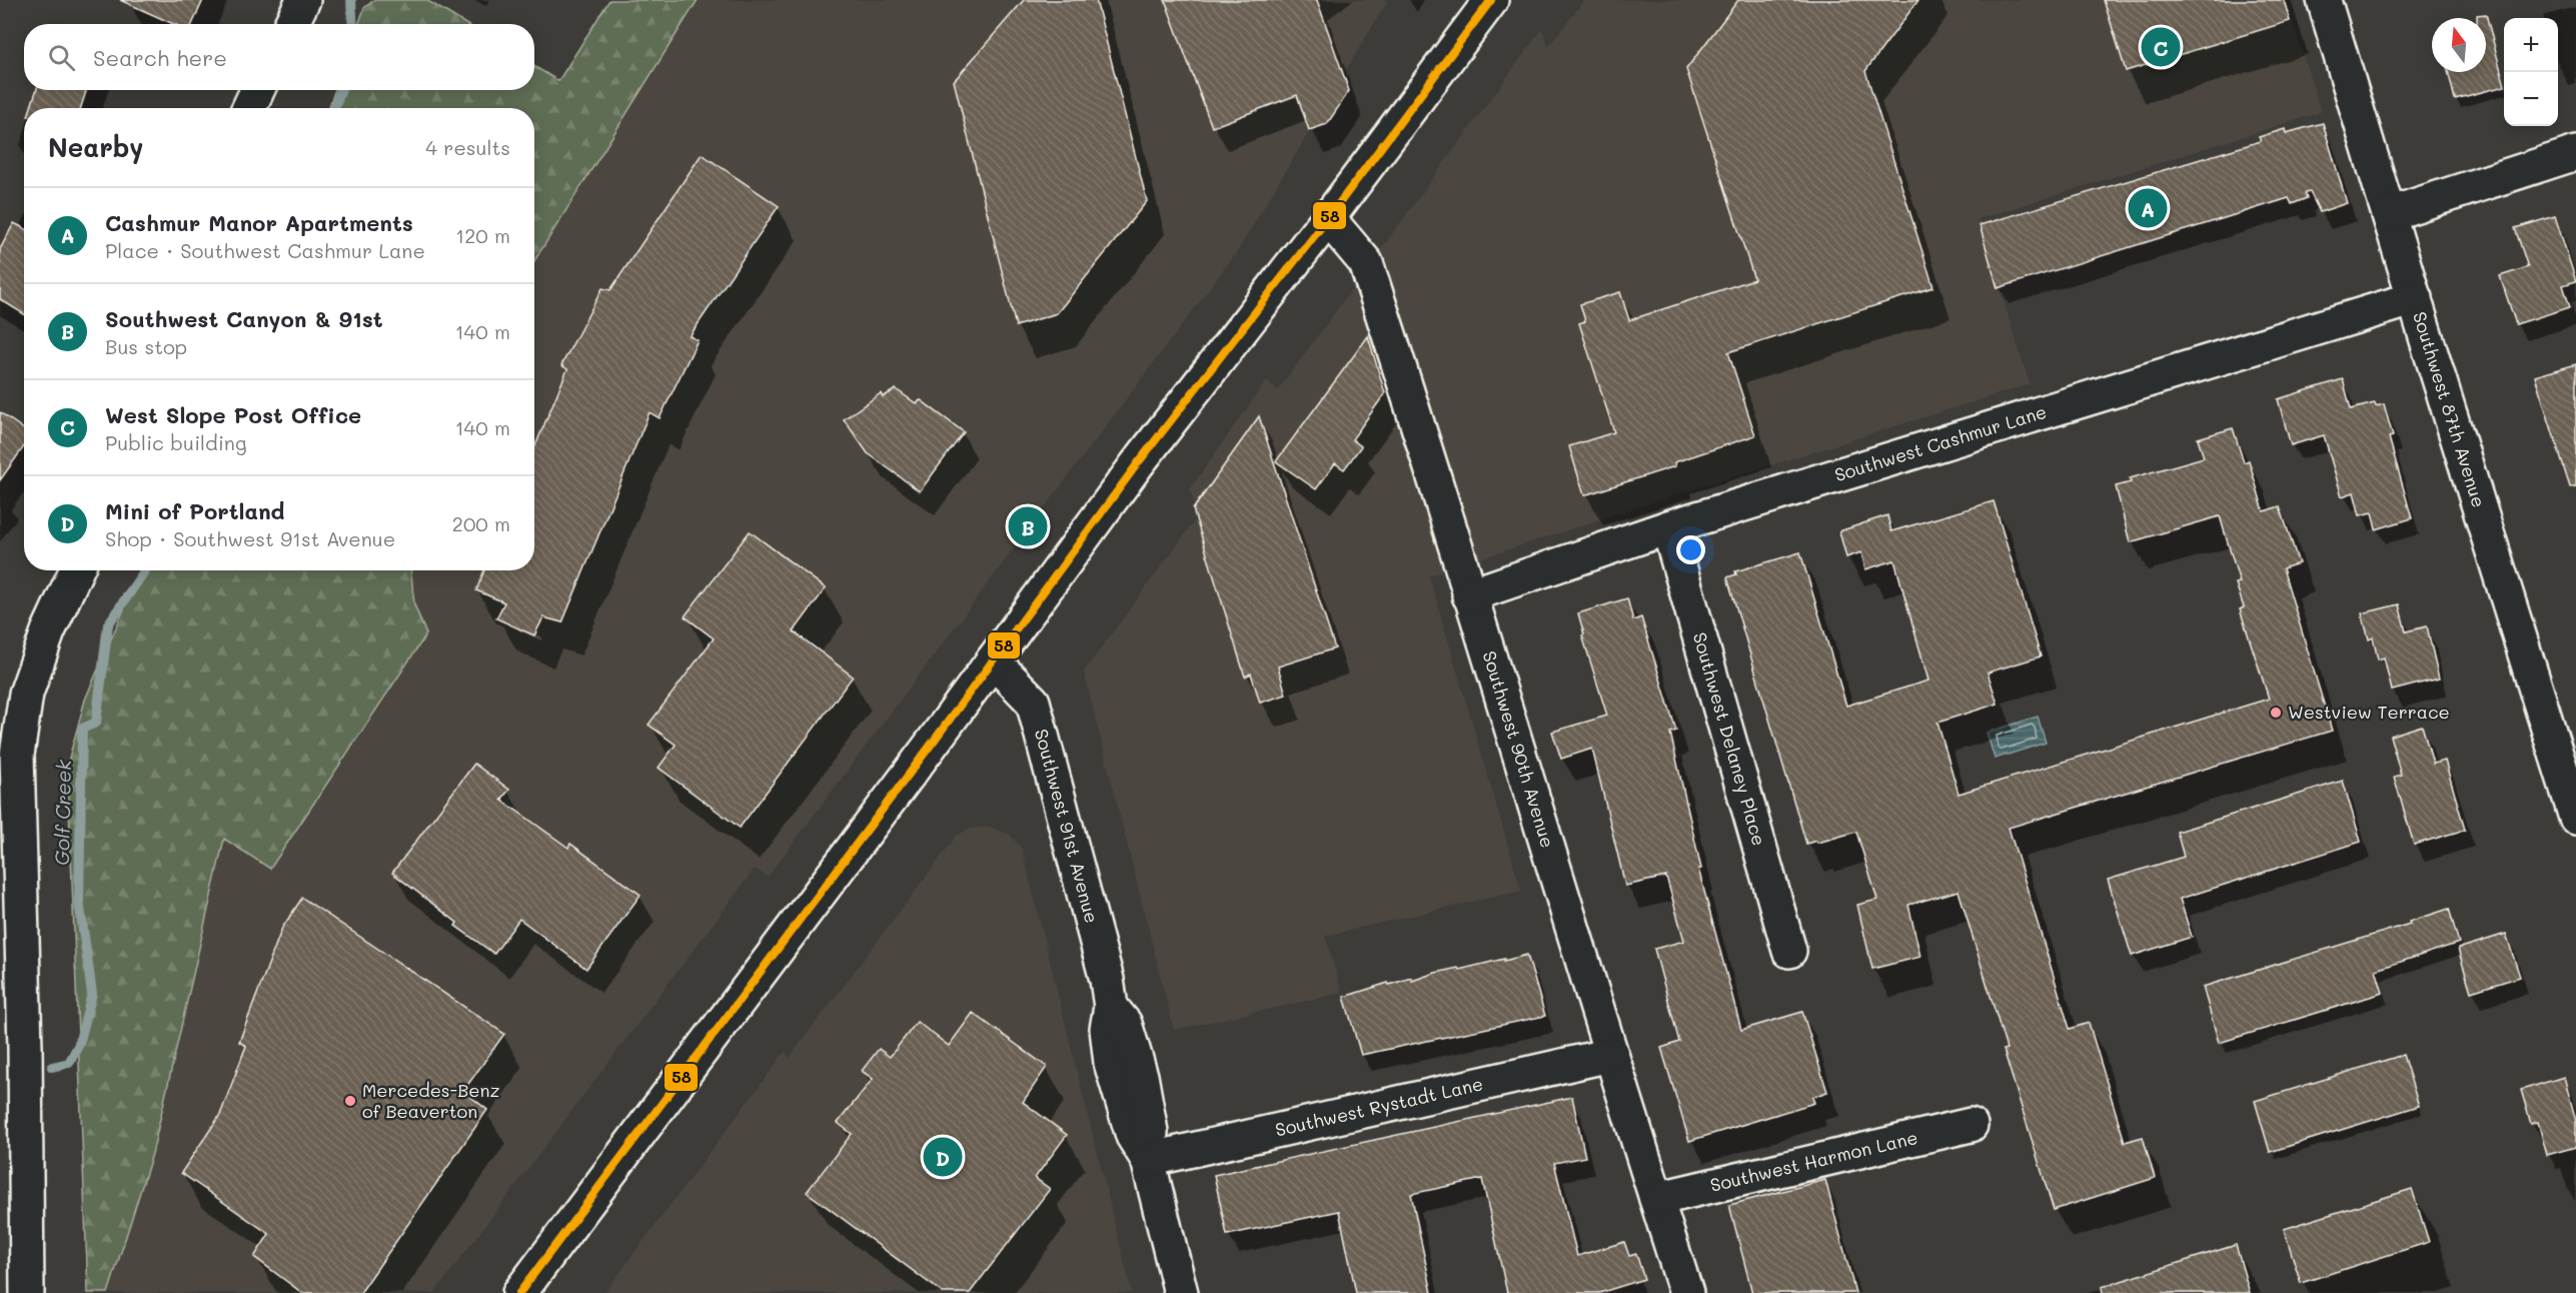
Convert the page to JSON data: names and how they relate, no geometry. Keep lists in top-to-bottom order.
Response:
{
  "streets": {
    "street": [
      "Southwest 87th Avenue",
      "Southwest Cashmur Lane",
      "Southwest Delaney Place",
      "Southwest 90th Avenue",
      "Southwest 91st Avenue",
      "Southwest Rystadt Lane",
      "Southwest Harmon Lane"
    ]
  },
  "crossings": [
    ["Southwest 87th Avenue", "Southwest Cashmur Lane"],
    ["Southwest Cashmur Lane", "Southwest Delaney Place"],
    ["Southwest Cashmur Lane", "Southwest 90th Avenue"],
    ["Southwest 90th Avenue", "Southwest Rystadt Lane"],
    ["Southwest 90th Avenue", "Southwest Harmon Lane"],
    ["Southwest 91st Avenue", "Southwest Rystadt Lane"]
  ],
  "water": ["Golf Creek"],
  "places": ["Westview Terrace", "Mercedes-Benz of Beaverton"],
  "lines": ["transit line 58"],
  "north": "top",
  "page": {
    "map_buttons": ["+", "−"],
    "search": "Search here",
    "pins": [
      "C",
      "A",
      "B",
      "D"
    ],
    "heading": ["Nearby", "4 results"],
    "list": [
      {
        "mark": "A",
        "name": "Cashmur Manor Apartments",
        "note": "Place · Southwest Cashmur Lane",
        "value": "120 m"
      },
      {
        "mark": "B",
        "name": "Southwest Canyon & 91st",
        "note": "Bus stop",
        "value": "140 m"
      },
      {
        "mark": "C",
        "name": "West Slope Post Office",
        "note": "Public building",
        "value": "140 m"
      },
      {
        "mark": "D",
        "name": "Mini of Portland",
        "note": "Shop · Southwest 91st Avenue",
        "value": "200 m"
      }
    ]
  }
}
